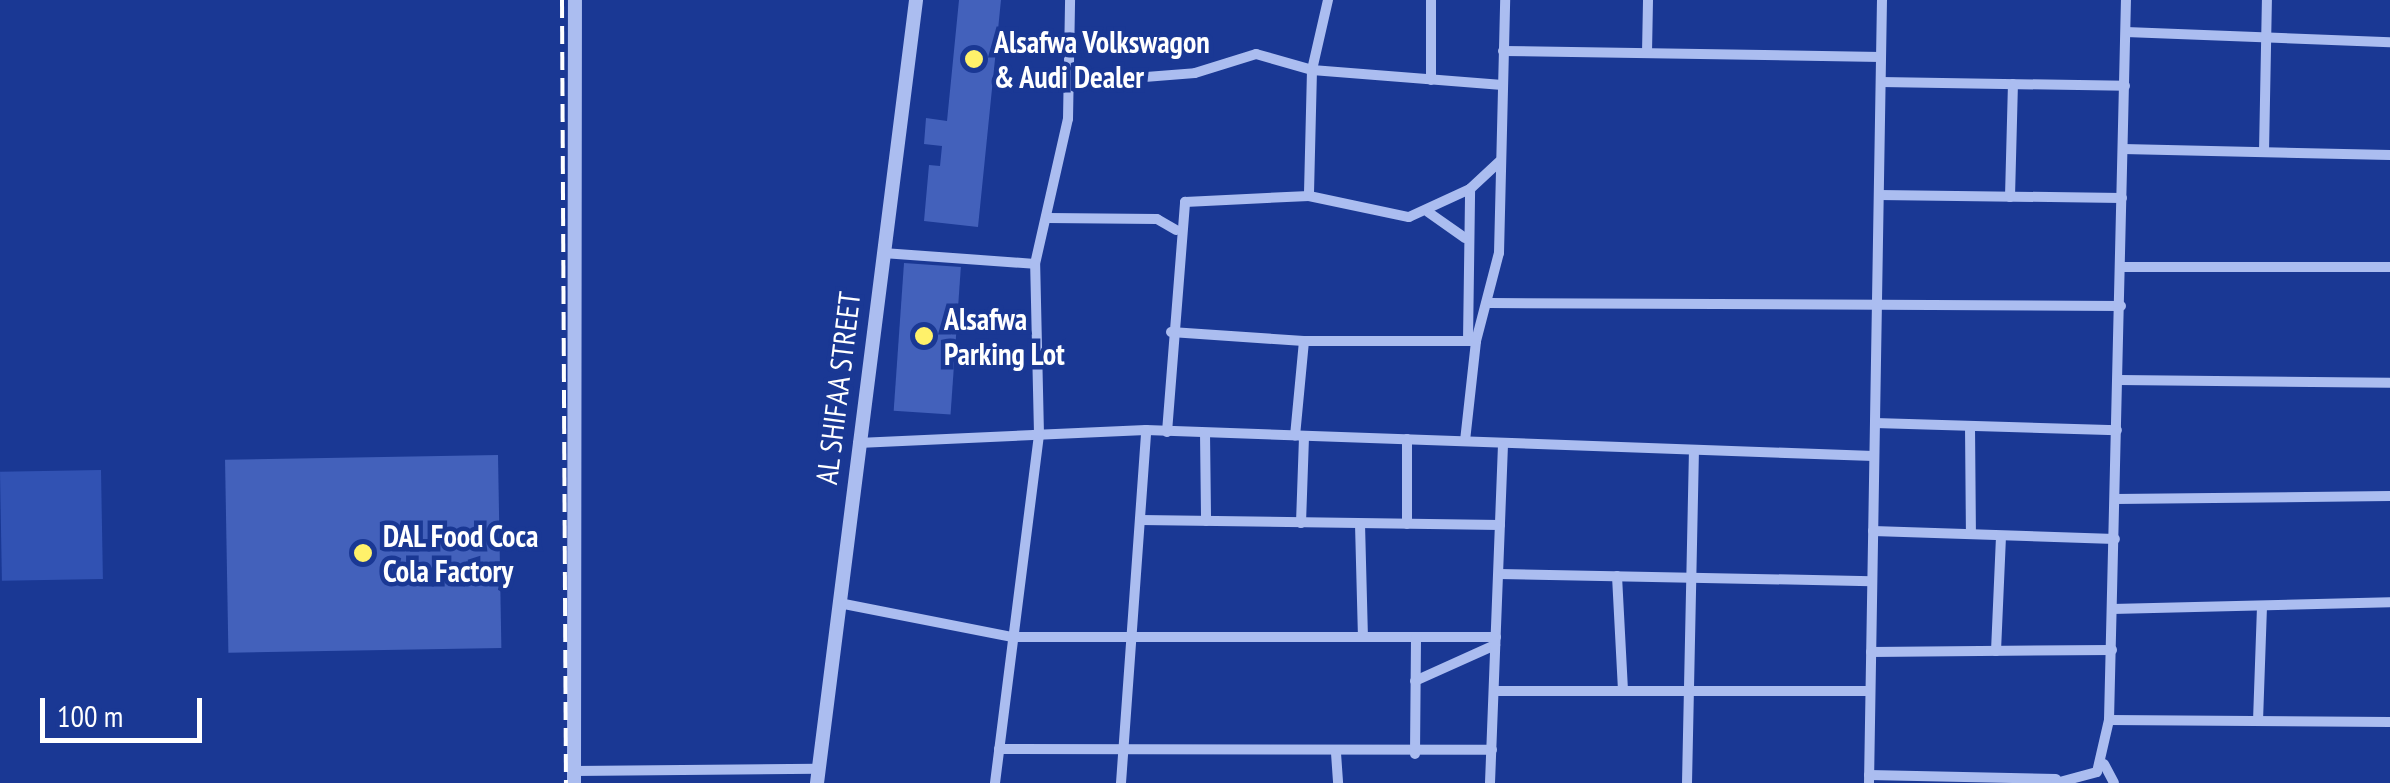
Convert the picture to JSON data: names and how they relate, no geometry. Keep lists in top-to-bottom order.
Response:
{
  "streets": {
    "street": ["AL SHIFAA STREET"]
  },
  "places": ["Alsafwa Volkswagon & Audi Dealer", "Alsafwa Parking Lot", "DAL Food Coca Cola Factory"],
  "scale_bar": "100 m"
}
